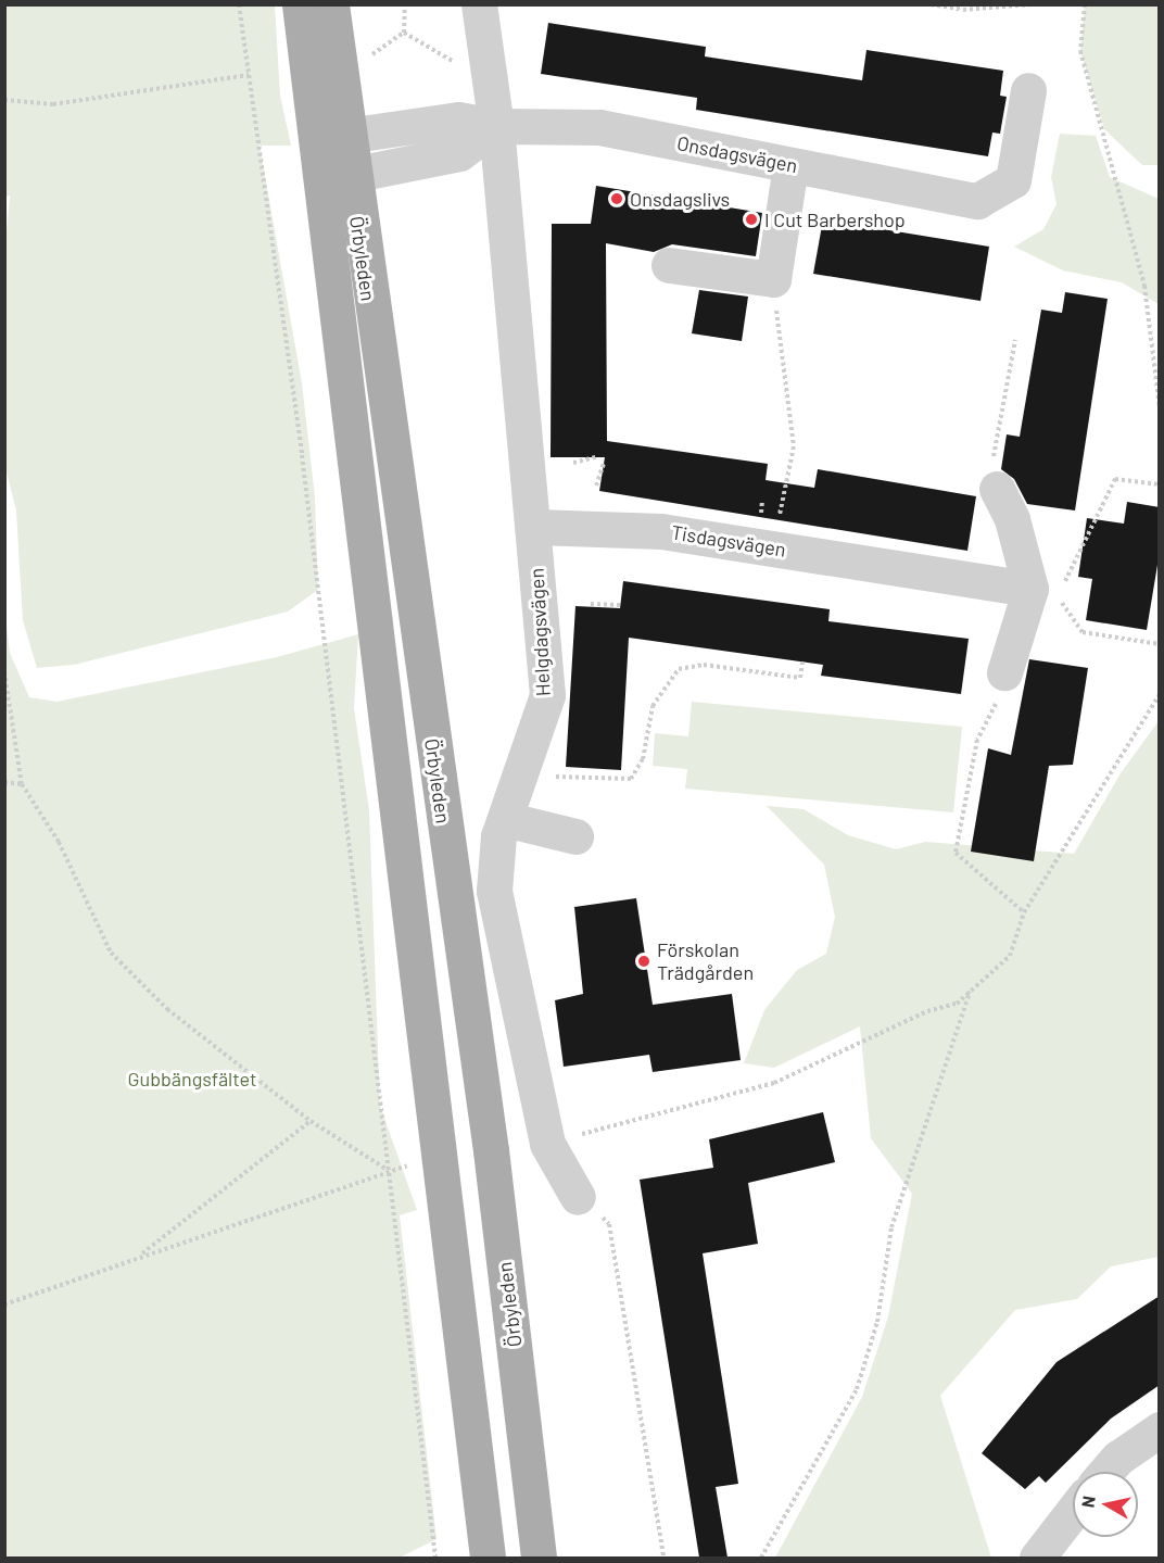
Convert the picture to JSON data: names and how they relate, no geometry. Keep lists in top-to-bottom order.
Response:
{
  "streets": {
    "main road": ["Örbyleden"],
    "street": ["Onsdagsvägen", "Tisdagsvägen", "Helgdagsvägen"]
  },
  "crossings": [
    ["Onsdagsvägen", "Örbyleden"],
    ["Onsdagsvägen", "Helgdagsvägen"],
    ["Tisdagsvägen", "Helgdagsvägen"]
  ],
  "parks": ["Gubbängsfältet"],
  "places": ["Onsdagslivs", "I Cut Barbershop", "Förskolan Trädgården"],
  "north": "left"
}
